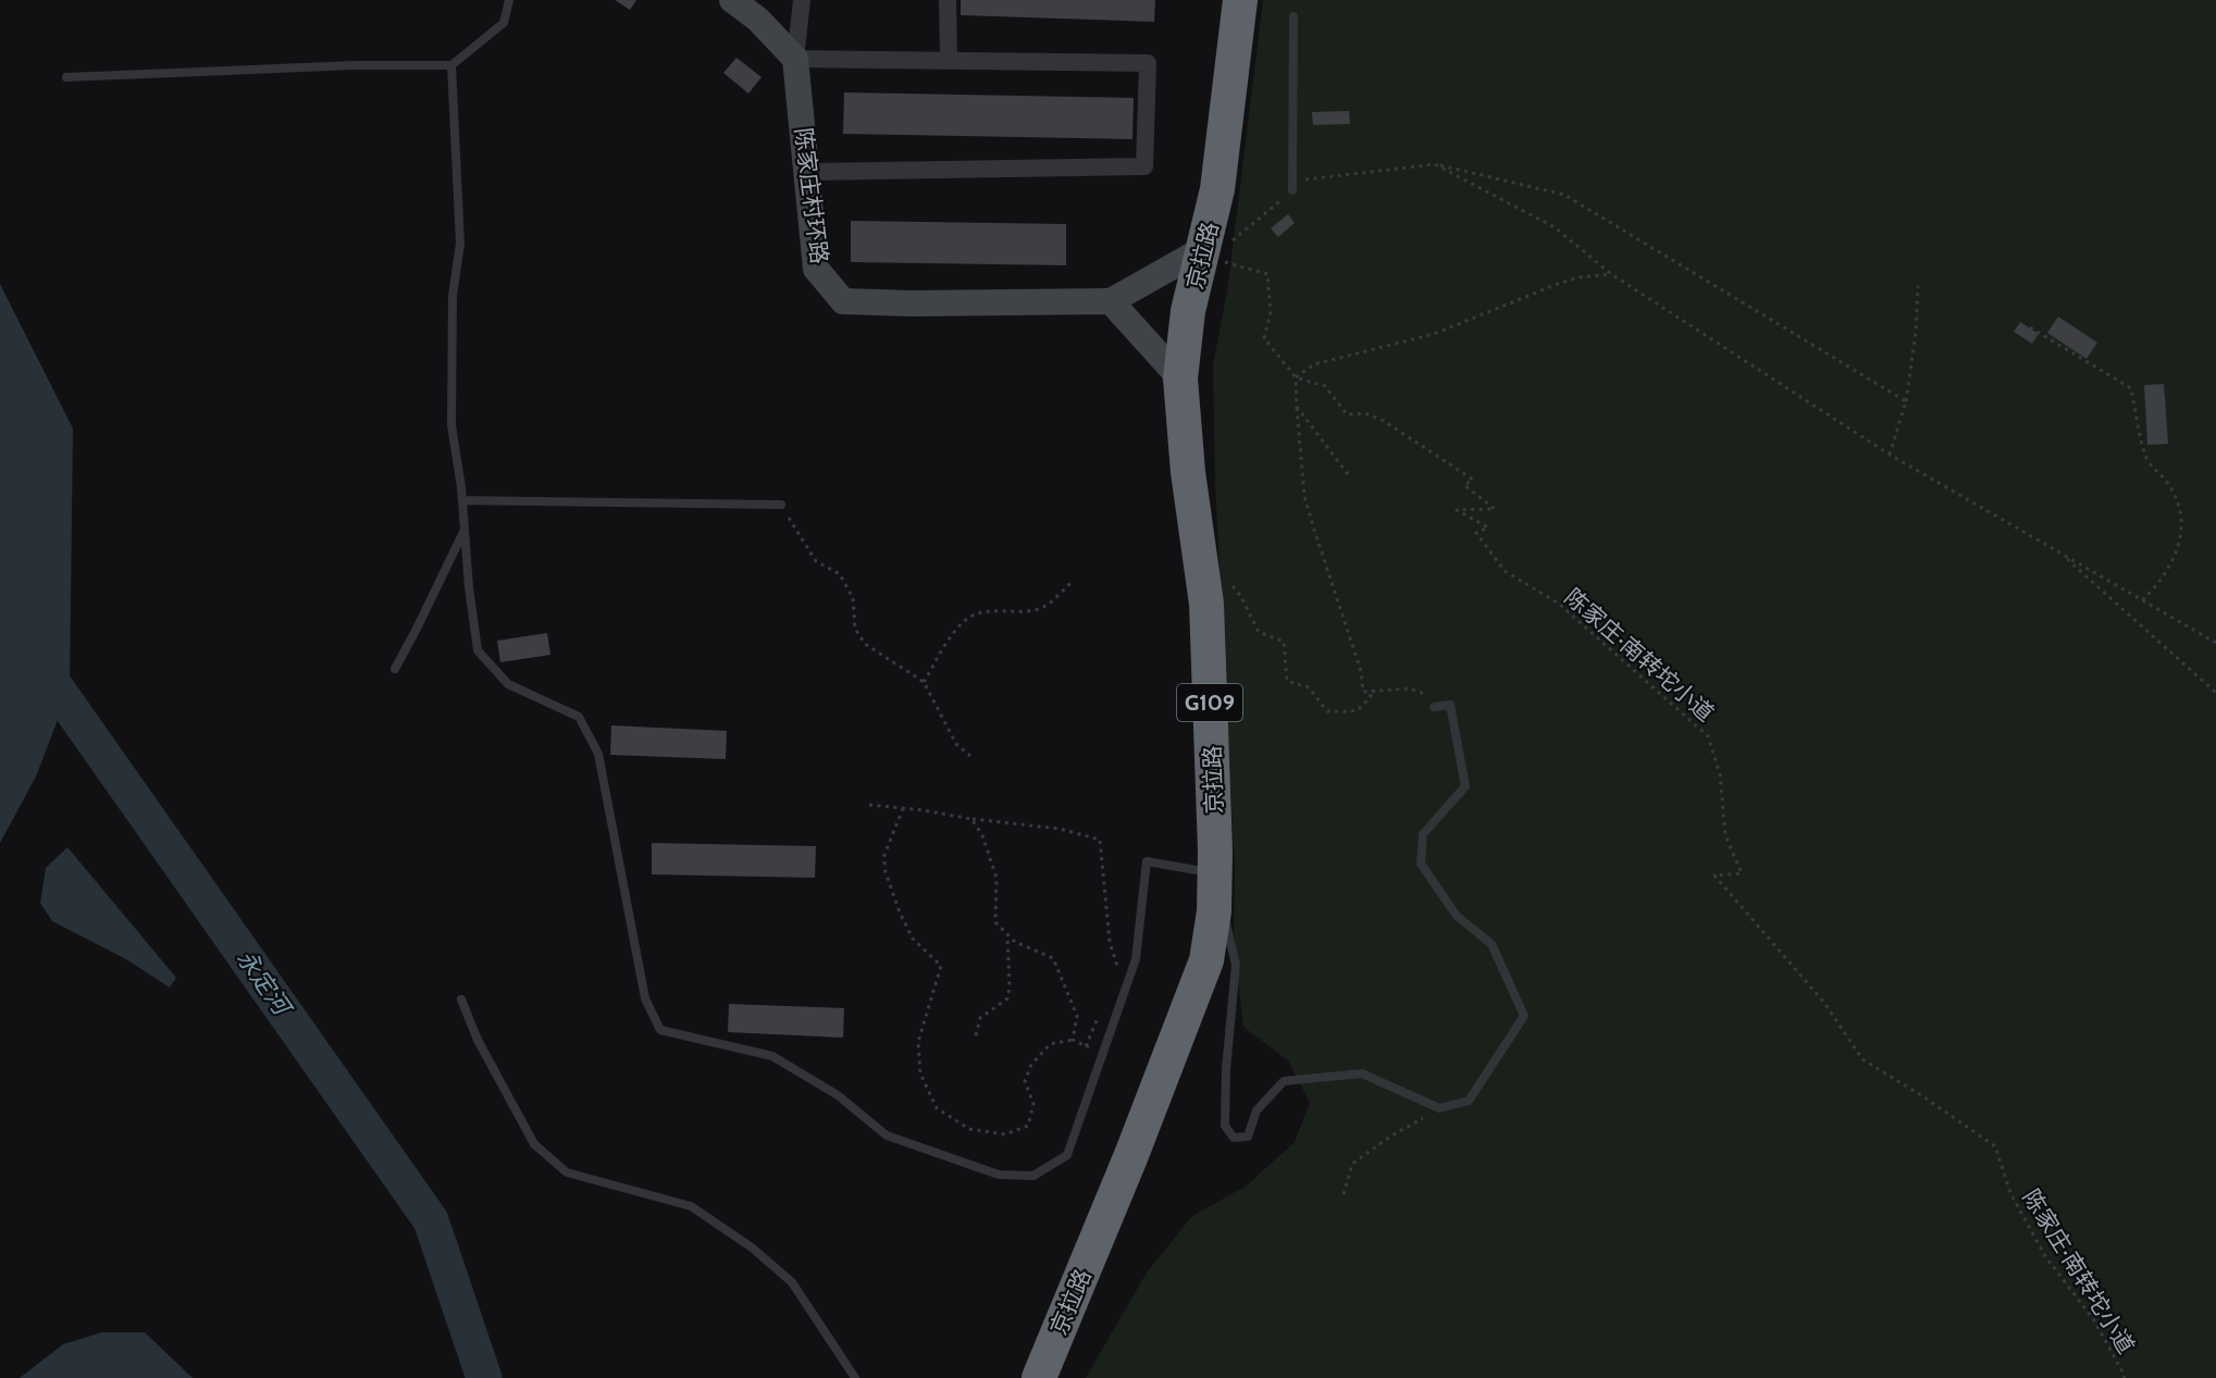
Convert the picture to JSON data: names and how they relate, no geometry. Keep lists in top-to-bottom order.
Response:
{
  "streets": {
    "highway": ["京拉路", "G109"],
    "street": ["陈家庄村环路"],
    "path": ["陈家庄·南转坨小道"]
  },
  "water": ["永定河"]
}
